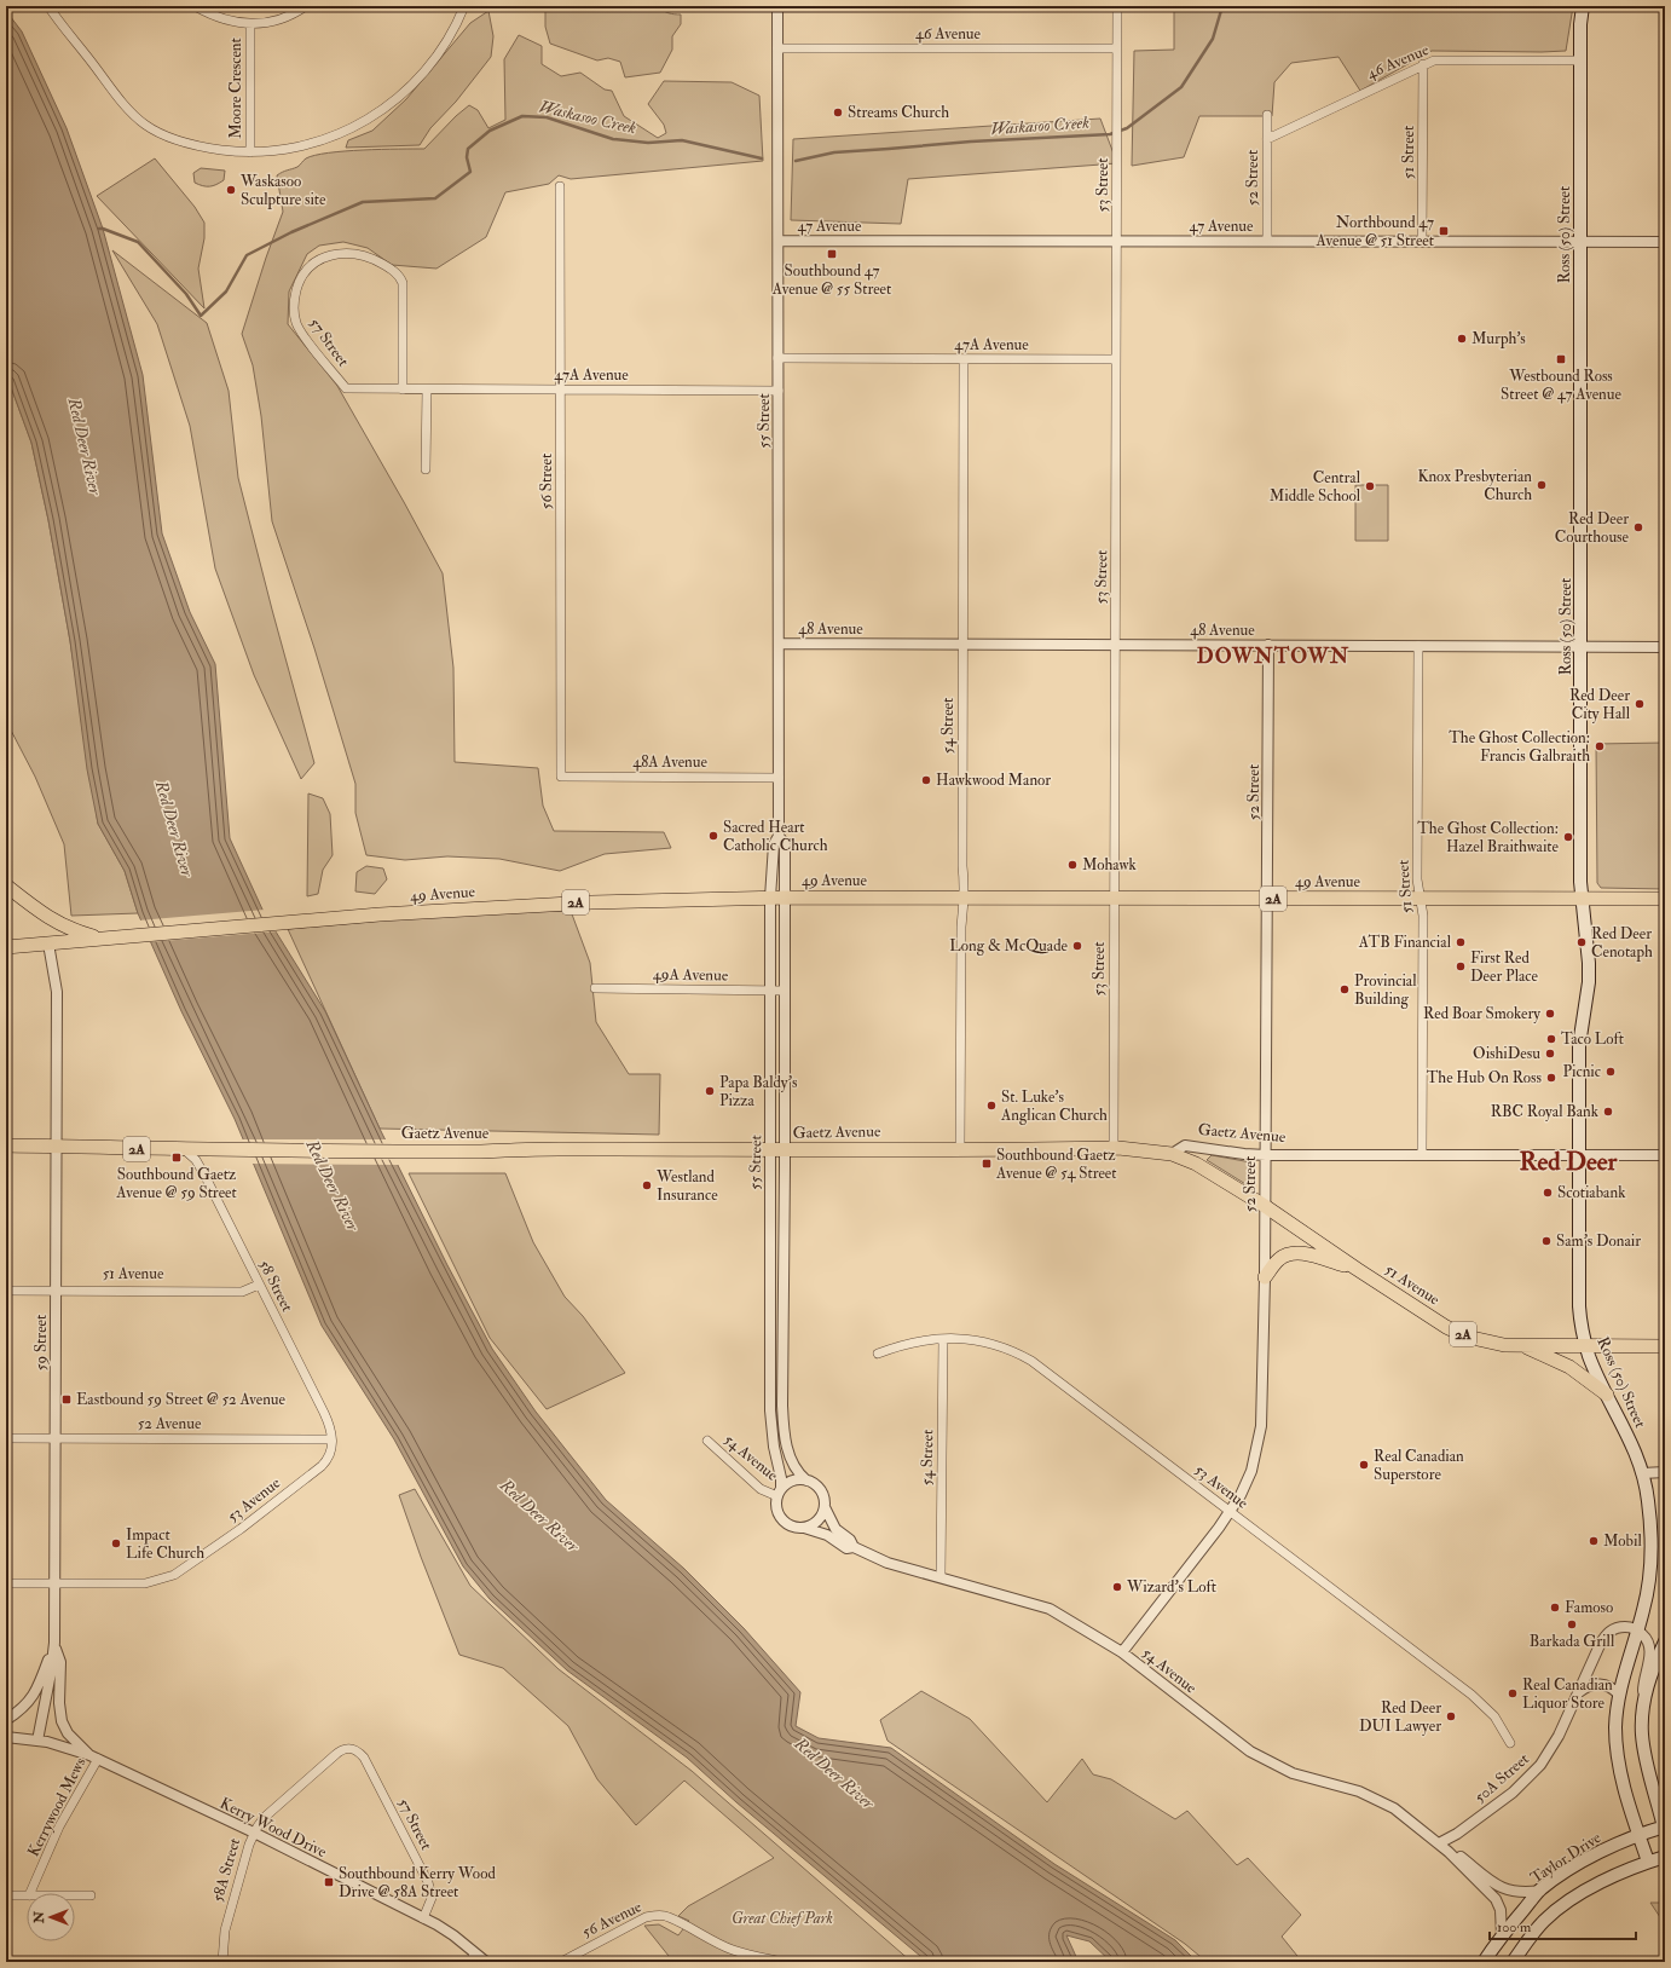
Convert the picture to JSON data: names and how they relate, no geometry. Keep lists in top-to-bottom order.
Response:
{
  "streets": {
    "main road": [
      "Ross (50) Street",
      "49 Avenue",
      "2A",
      "Gaetz Avenue",
      "51 Avenue",
      "Taylor Drive"
    ],
    "street": [
      "46 Avenue",
      "Moore Crescent",
      "51 Street",
      "52 Street",
      "53 Street",
      "47 Avenue",
      "57 Street",
      "47A Avenue",
      "55 Street",
      "56 Street",
      "48 Avenue",
      "54 Street",
      "48A Avenue",
      "49A Avenue",
      "58 Street",
      "59 Street",
      "52 Avenue",
      "54 Avenue",
      "53 Avenue",
      "50A Street",
      "Kerrywood Mews",
      "Kerry Wood Drive",
      "58A Street",
      "56 Avenue"
    ]
  },
  "crossings": [
    ["46 Avenue", "51 Street"],
    ["46 Avenue", "52 Street"],
    ["46 Avenue", "53 Street"],
    ["46 Avenue", "Ross (50) Street"],
    ["46 Avenue", "55 Street"],
    ["51 Street", "47 Avenue"],
    ["51 Street", "48 Avenue"],
    ["51 Street", "49 Avenue"],
    ["51 Street", "Gaetz Avenue"],
    ["52 Street", "47 Avenue"],
    ["52 Street", "48 Avenue"],
    ["52 Street", "49 Avenue"],
    ["52 Street", "Gaetz Avenue"],
    ["52 Street", "51 Avenue"],
    ["52 Street", "54 Avenue"],
    ["52 Street", "53 Avenue"],
    ["53 Street", "47 Avenue"],
    ["53 Street", "47A Avenue"],
    ["53 Street", "48 Avenue"],
    ["53 Street", "49 Avenue"],
    ["53 Street", "Gaetz Avenue"],
    ["47 Avenue", "Ross (50) Street"],
    ["47 Avenue", "55 Street"],
    ["Ross (50) Street", "48 Avenue"],
    ["Ross (50) Street", "49 Avenue"],
    ["Ross (50) Street", "Gaetz Avenue"],
    ["Ross (50) Street", "51 Avenue"],
    ["Ross (50) Street", "50A Street"],
    ["Ross (50) Street", "Taylor Drive"],
    ["57 Street", "47A Avenue"],
    ["57 Street", "Kerry Wood Drive"],
    ["57 Street", "58A Street"],
    ["47A Avenue", "55 Street"],
    ["47A Avenue", "56 Street"],
    ["47A Avenue", "54 Street"],
    ["55 Street", "48 Avenue"],
    ["55 Street", "48A Avenue"],
    ["55 Street", "49 Avenue"],
    ["55 Street", "49A Avenue"],
    ["55 Street", "Gaetz Avenue"],
    ["55 Street", "54 Avenue"],
    ["56 Street", "48A Avenue"],
    ["48 Avenue", "54 Street"],
    ["54 Street", "49 Avenue"],
    ["54 Street", "Gaetz Avenue"],
    ["54 Street", "54 Avenue"],
    ["54 Street", "53 Avenue"],
    ["49 Avenue", "59 Street"],
    ["Gaetz Avenue", "51 Avenue"],
    ["Gaetz Avenue", "58 Street"],
    ["Gaetz Avenue", "59 Street"],
    ["51 Avenue", "58 Street"],
    ["51 Avenue", "59 Street"],
    ["58 Street", "52 Avenue"],
    ["58 Street", "53 Avenue"],
    ["59 Street", "52 Avenue"],
    ["59 Street", "53 Avenue"],
    ["59 Street", "Kerry Wood Drive"],
    ["52 Avenue", "53 Avenue"],
    ["54 Avenue", "50A Street"],
    ["Kerrywood Mews", "Kerry Wood Drive"],
    ["Kerry Wood Drive", "58A Street"]
  ],
  "districts": ["DOWNTOWN", "Red Deer"],
  "water": ["Waskasoo Creek", "Red Deer River"],
  "parks": ["Great Chief Park"],
  "places": {
    "other": [
      "Streams Church",
      "Waskasoo Sculpture site",
      "Murph's",
      "Knox Presbyterian Church",
      "Central Middle School",
      "Red Deer Courthouse",
      "Red Deer City Hall",
      "The Ghost Collection: Francis Galbraith",
      "Hawkwood Manor",
      "Sacred Heart Catholic Church",
      "The Ghost Collection: Hazel Braithwaite",
      "Mohawk",
      "ATB Financial",
      "Red Deer Cenotaph",
      "Long & McQuade",
      "First Red Deer Place",
      "Provincial Building",
      "Red Boar Smokery",
      "Taco Loft",
      "OishiDesu",
      "Picnic",
      "The Hub On Ross",
      "Papa Baldy's Pizza",
      "St. Luke's Anglican Church",
      "RBC Royal Bank",
      "Westland Insurance",
      "Scotiabank",
      "Sam's Donair",
      "Real Canadian Superstore",
      "Mobil",
      "Impact Life Church",
      "Wizard's Loft",
      "Famoso",
      "Barkada Grill",
      "Real Canadian Liquor Store",
      "Red Deer DUI Lawyer"
    ],
    "transit": [
      "Northbound 47 Avenue @ 51 Street",
      "Southbound 47 Avenue @ 55 Street",
      "Westbound Ross Street @ 47 Avenue",
      "Southbound Gaetz Avenue @ 59 Street",
      "Southbound Gaetz Avenue @ 54 Street",
      "Eastbound 59 Street @ 52 Avenue",
      "Southbound Kerry Wood Drive @ 58A Street"
    ]
  },
  "scale_bar": "100 m",
  "north": "left"
}
